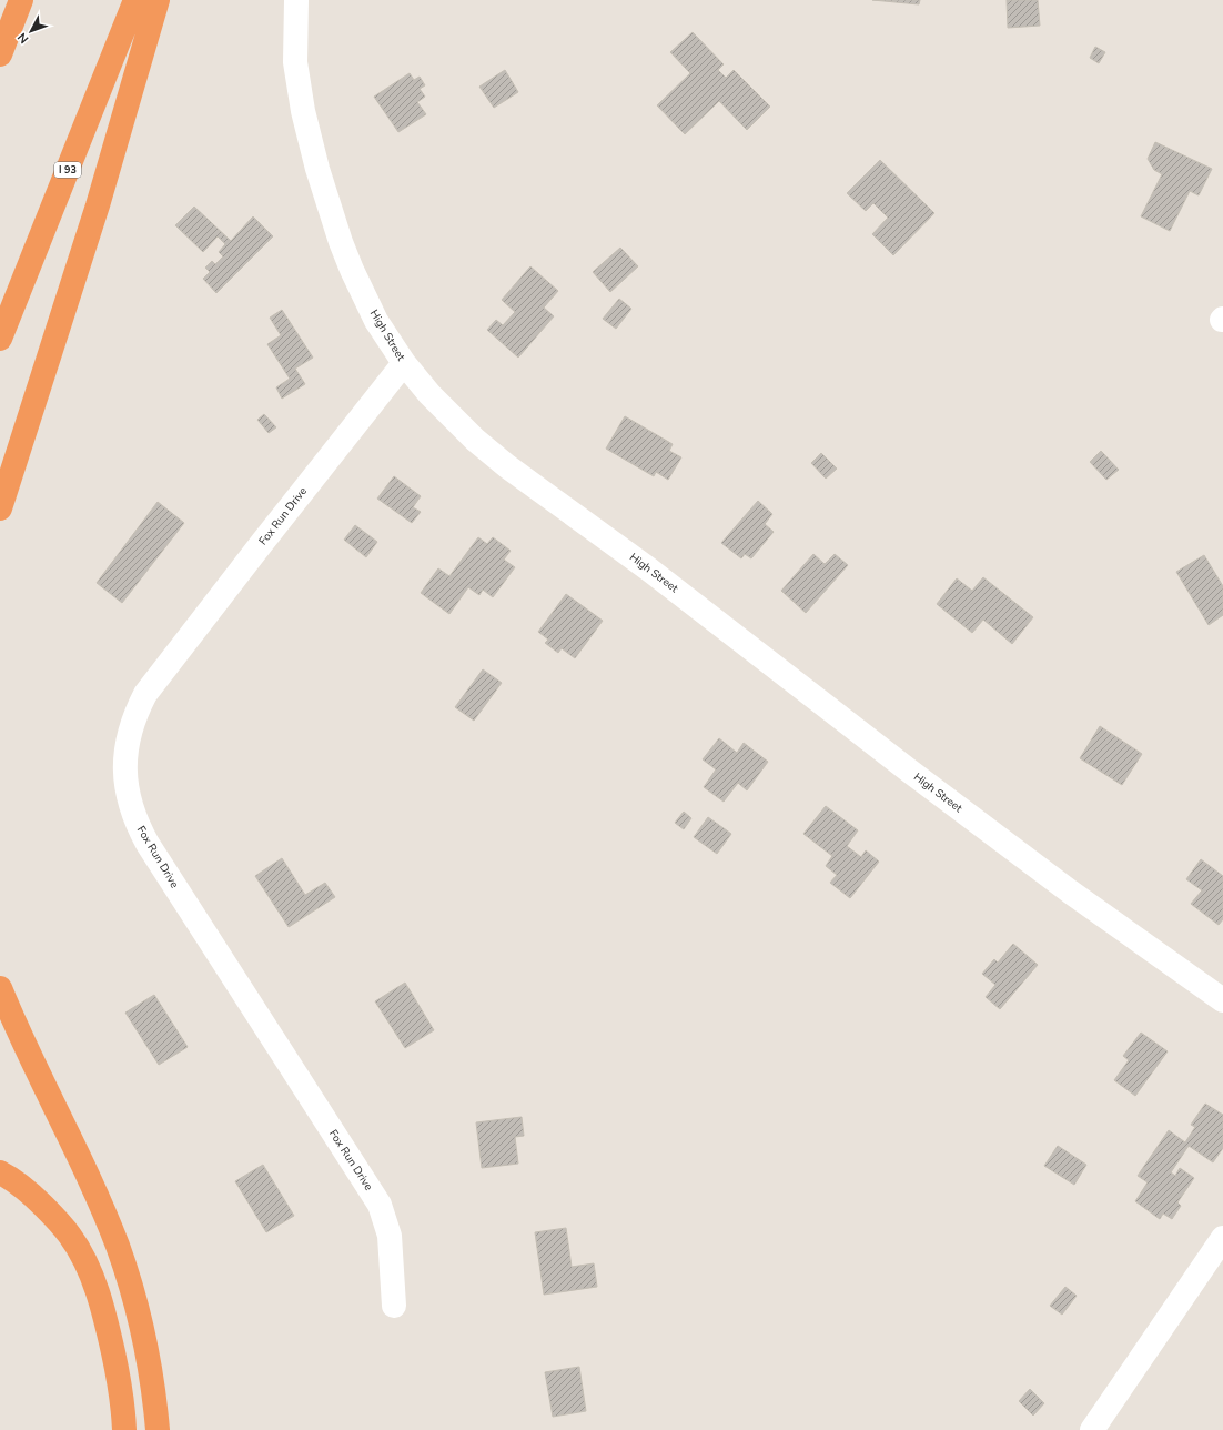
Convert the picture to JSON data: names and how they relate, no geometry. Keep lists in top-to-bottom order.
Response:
{
  "streets": {
    "highway": ["I 93"],
    "street": ["High Street", "Fox Run Drive"]
  },
  "crossings": [
    ["High Street", "Fox Run Drive"]
  ],
  "north": "bottom left"
}
